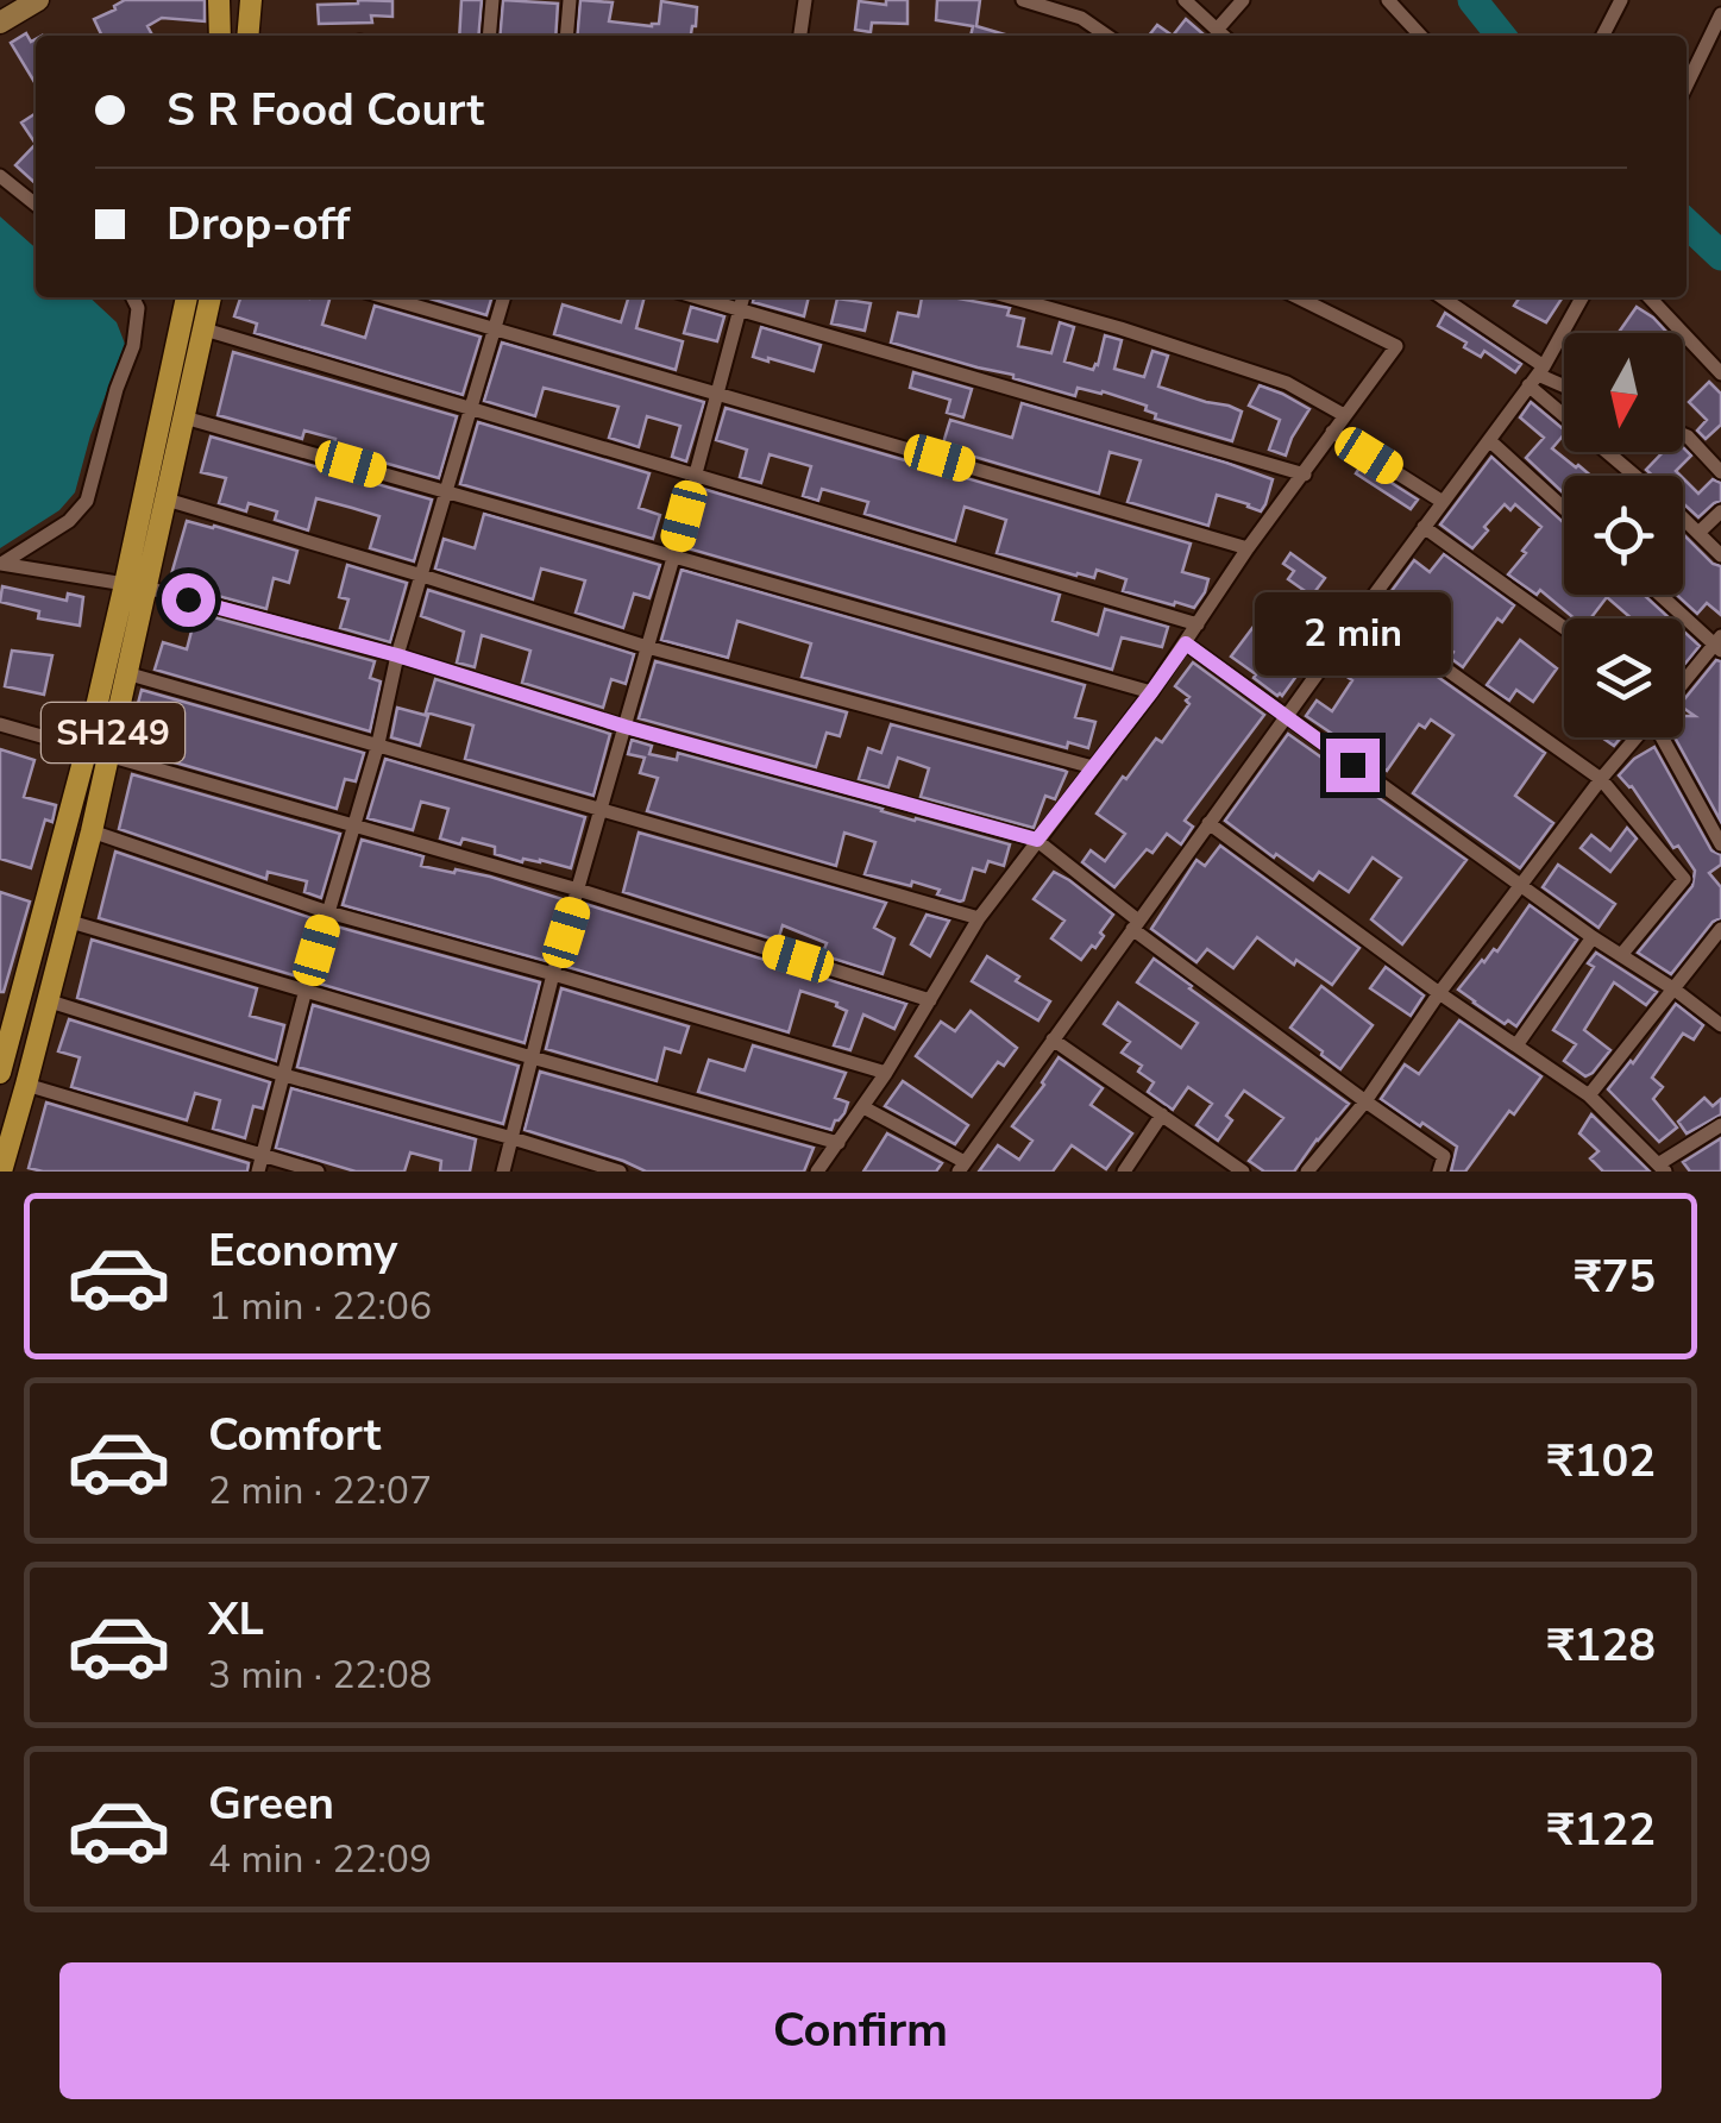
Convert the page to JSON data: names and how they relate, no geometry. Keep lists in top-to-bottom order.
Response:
{
  "streets": {
    "main road": ["SH249"]
  },
  "north": "bottom",
  "page": {
    "banner": ["S R Food Court", "Drop-off"],
    "bubble": "2 min",
    "list": [
      {
        "name": "Economy",
        "note": "1 min · 22:06",
        "value": "₹75"
      },
      {
        "name": "Comfort",
        "note": "2 min · 22:07",
        "value": "₹102"
      },
      {
        "name": "XL",
        "note": "3 min · 22:08",
        "value": "₹128"
      },
      {
        "name": "Green",
        "note": "4 min · 22:09",
        "value": "₹122"
      }
    ],
    "buttons": "Confirm"
  }
}
